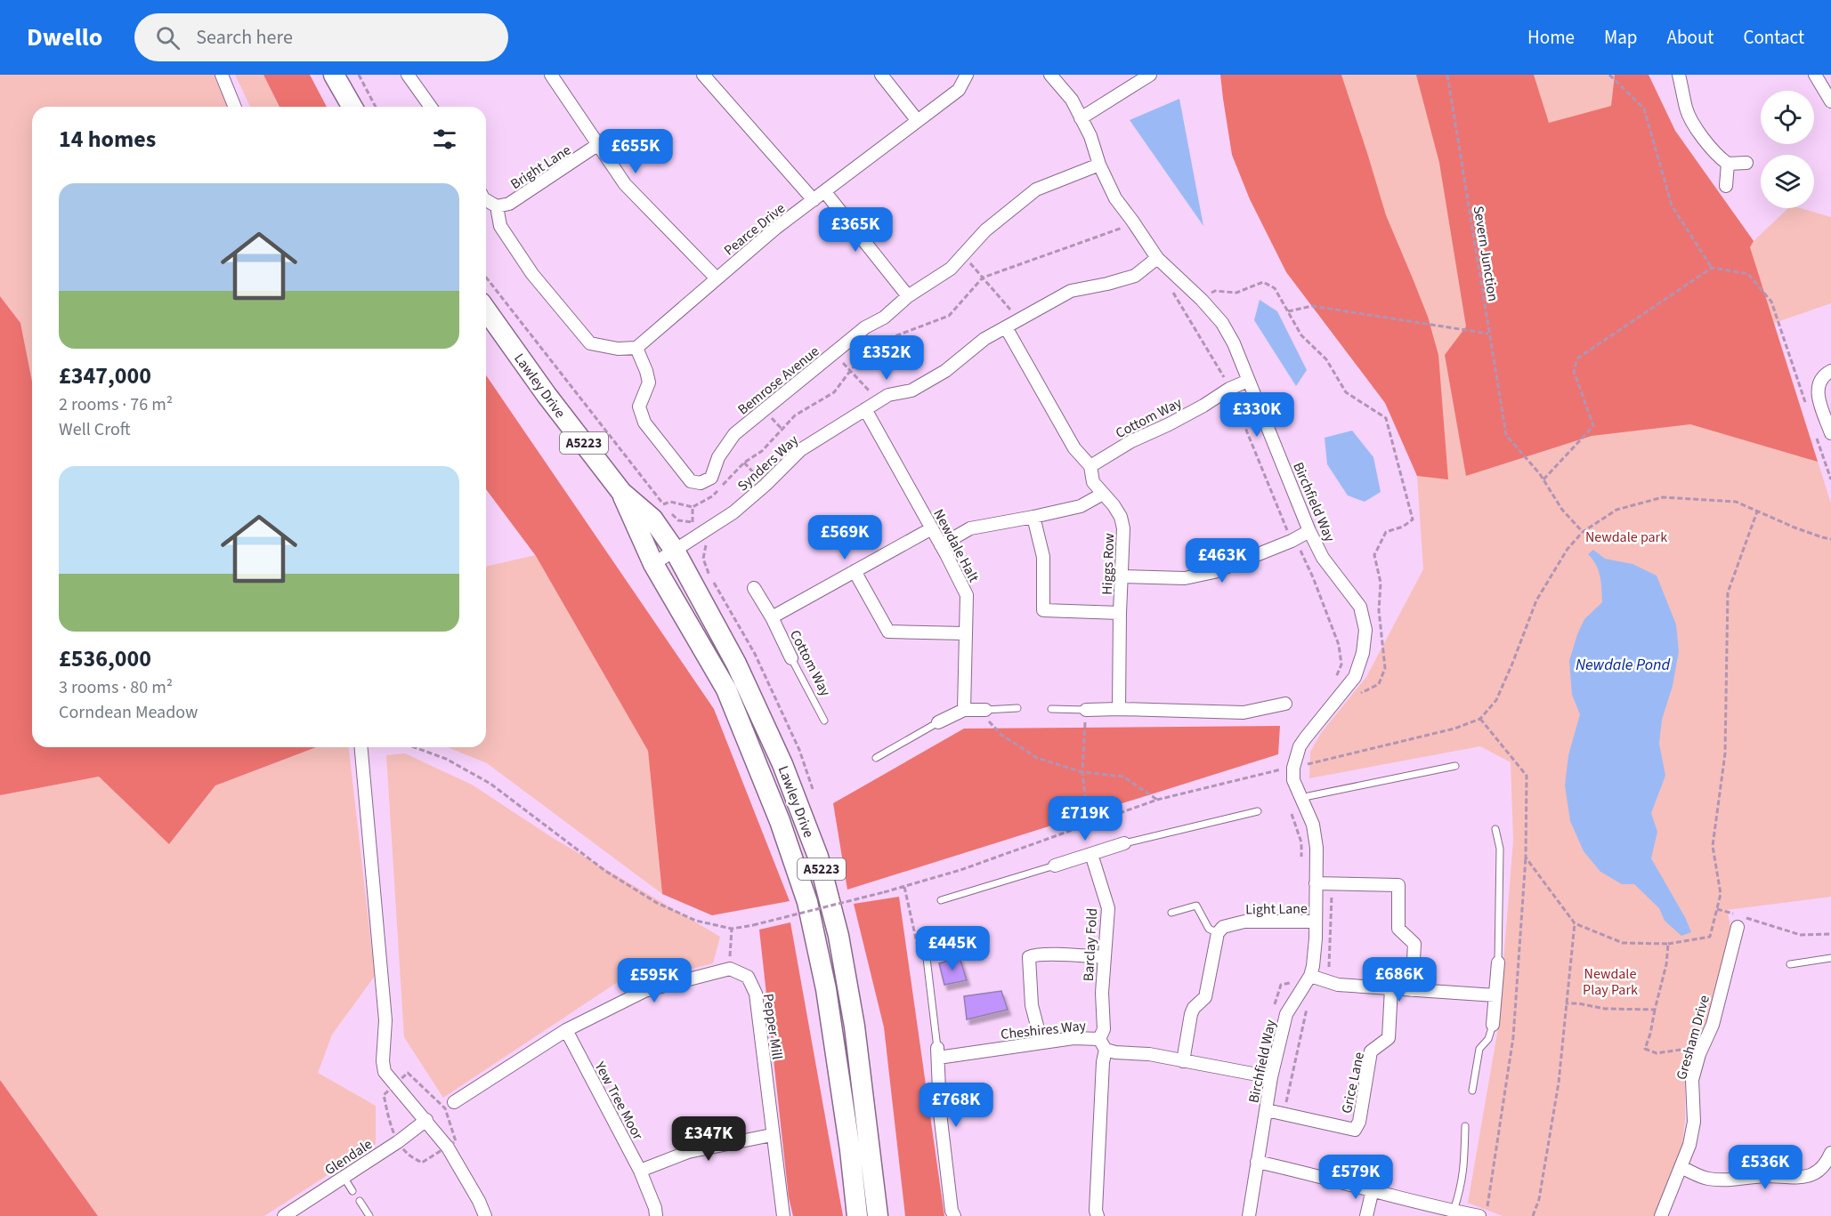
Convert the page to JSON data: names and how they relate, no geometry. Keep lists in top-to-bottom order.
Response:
{
  "streets": {
    "main road": ["Lawley Drive", "A5223"],
    "street": [
      "Bright Lane",
      "Pearce Drive",
      "Bemrose Avenue",
      "Cottom Way",
      "Synders Way",
      "Birchfield Way",
      "Newdale Halt",
      "Higgs Row",
      "Light Lane",
      "Barclay Fold",
      "Pepper Mill",
      "Cheshires Way",
      "Gresham Drive",
      "Grice Lane",
      "Yew Tree Moor",
      "Glendale"
    ],
    "path": ["Severn Junction"]
  },
  "crossings": [
    ["Pearce Drive", "Bemrose Avenue"],
    ["Bemrose Avenue", "Birchfield Way"],
    ["Lawley Drive", "Synders Way"],
    ["Cottom Way", "Birchfield Way"],
    ["Cottom Way", "Higgs Row"],
    ["Synders Way", "Birchfield Way"],
    ["Synders Way", "Newdale Halt"],
    ["Synders Way", "Higgs Row"],
    ["Birchfield Way", "Light Lane"],
    ["Birchfield Way", "Grice Lane"],
    ["Barclay Fold", "Cheshires Way"]
  ],
  "water": ["Newdale Pond"],
  "parks": ["Newdale park", "Newdale Play Park"],
  "page": {
    "header": "Dwello",
    "search": "Search here",
    "nav": [
      "Home",
      "Map",
      "About",
      "Contact"
    ],
    "heading": "14 homes",
    "price": [
      "£655K",
      "£365K",
      "£352K",
      "£330K",
      "£569K",
      "£463K",
      "£719K",
      "£445K",
      "£686K",
      "£595K",
      "£768K",
      "£347K",
      "£536K",
      "£579K"
    ],
    "list": [
      {
        "name": "£347,000",
        "note": "2 rooms · 76 m² · Well Croft"
      },
      {
        "name": "£536,000",
        "note": "3 rooms · 80 m² · Corndean Meadow"
      }
    ]
  }
}
